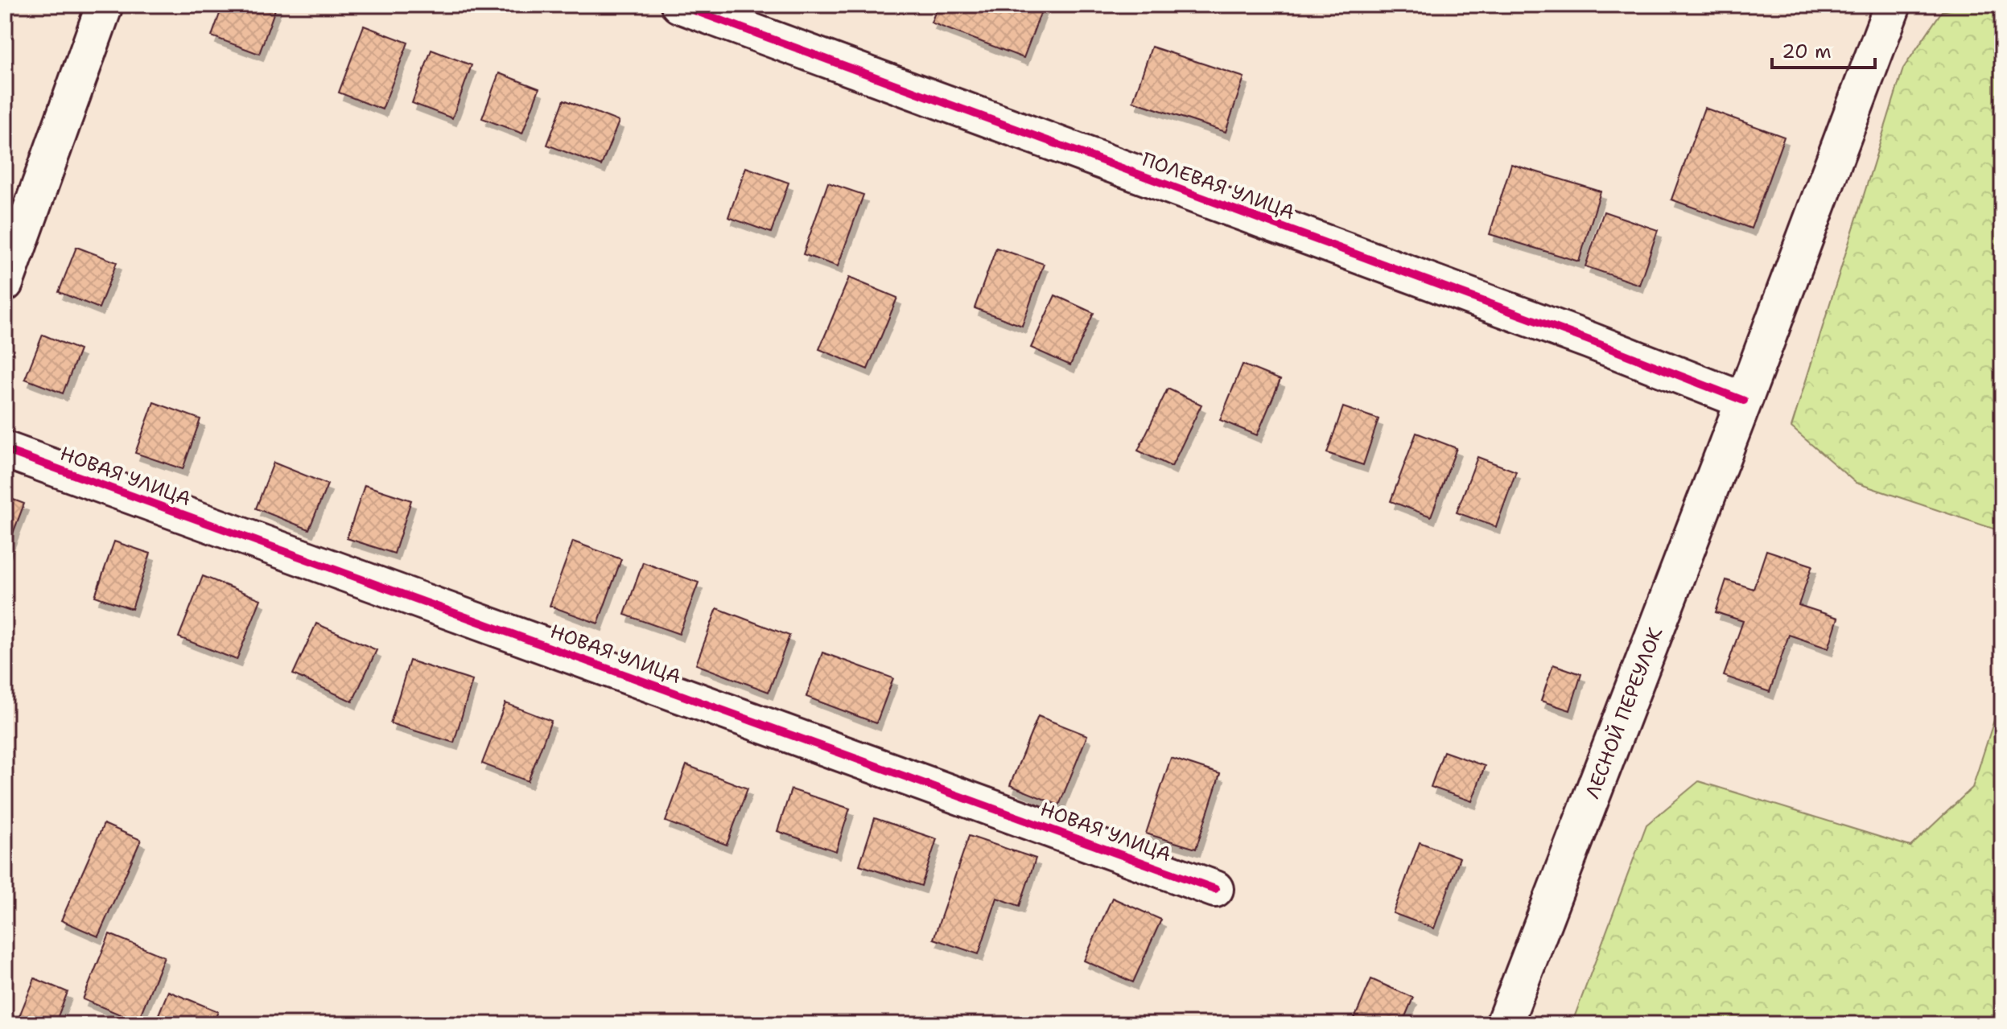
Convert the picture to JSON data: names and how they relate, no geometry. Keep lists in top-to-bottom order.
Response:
{
  "streets": {
    "street": ["ПОЛЕВАЯ УЛИЦА", "НОВАЯ УЛИЦА", "ЛЕСНОЙ ПЕРЕУЛОК"]
  },
  "crossings": [
    ["ПОЛЕВАЯ УЛИЦА", "ЛЕСНОЙ ПЕРЕУЛОК"]
  ],
  "scale_bar": "20 m"
}
